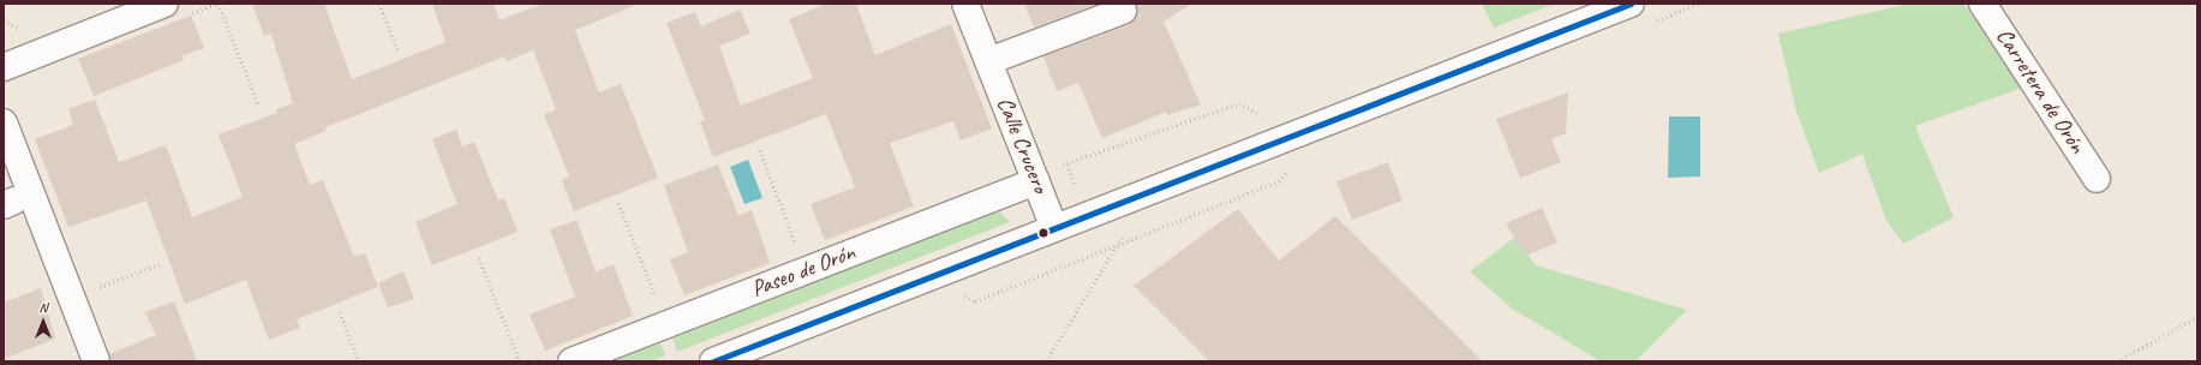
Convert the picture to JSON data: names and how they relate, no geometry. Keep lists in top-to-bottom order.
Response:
{
  "streets": {
    "street": ["Carretera de Orón", "Calle Crucero", "Paseo de Orón"]
  },
  "crossings": [
    ["Calle Crucero", "Paseo de Orón"]
  ],
  "north": "top"
}
